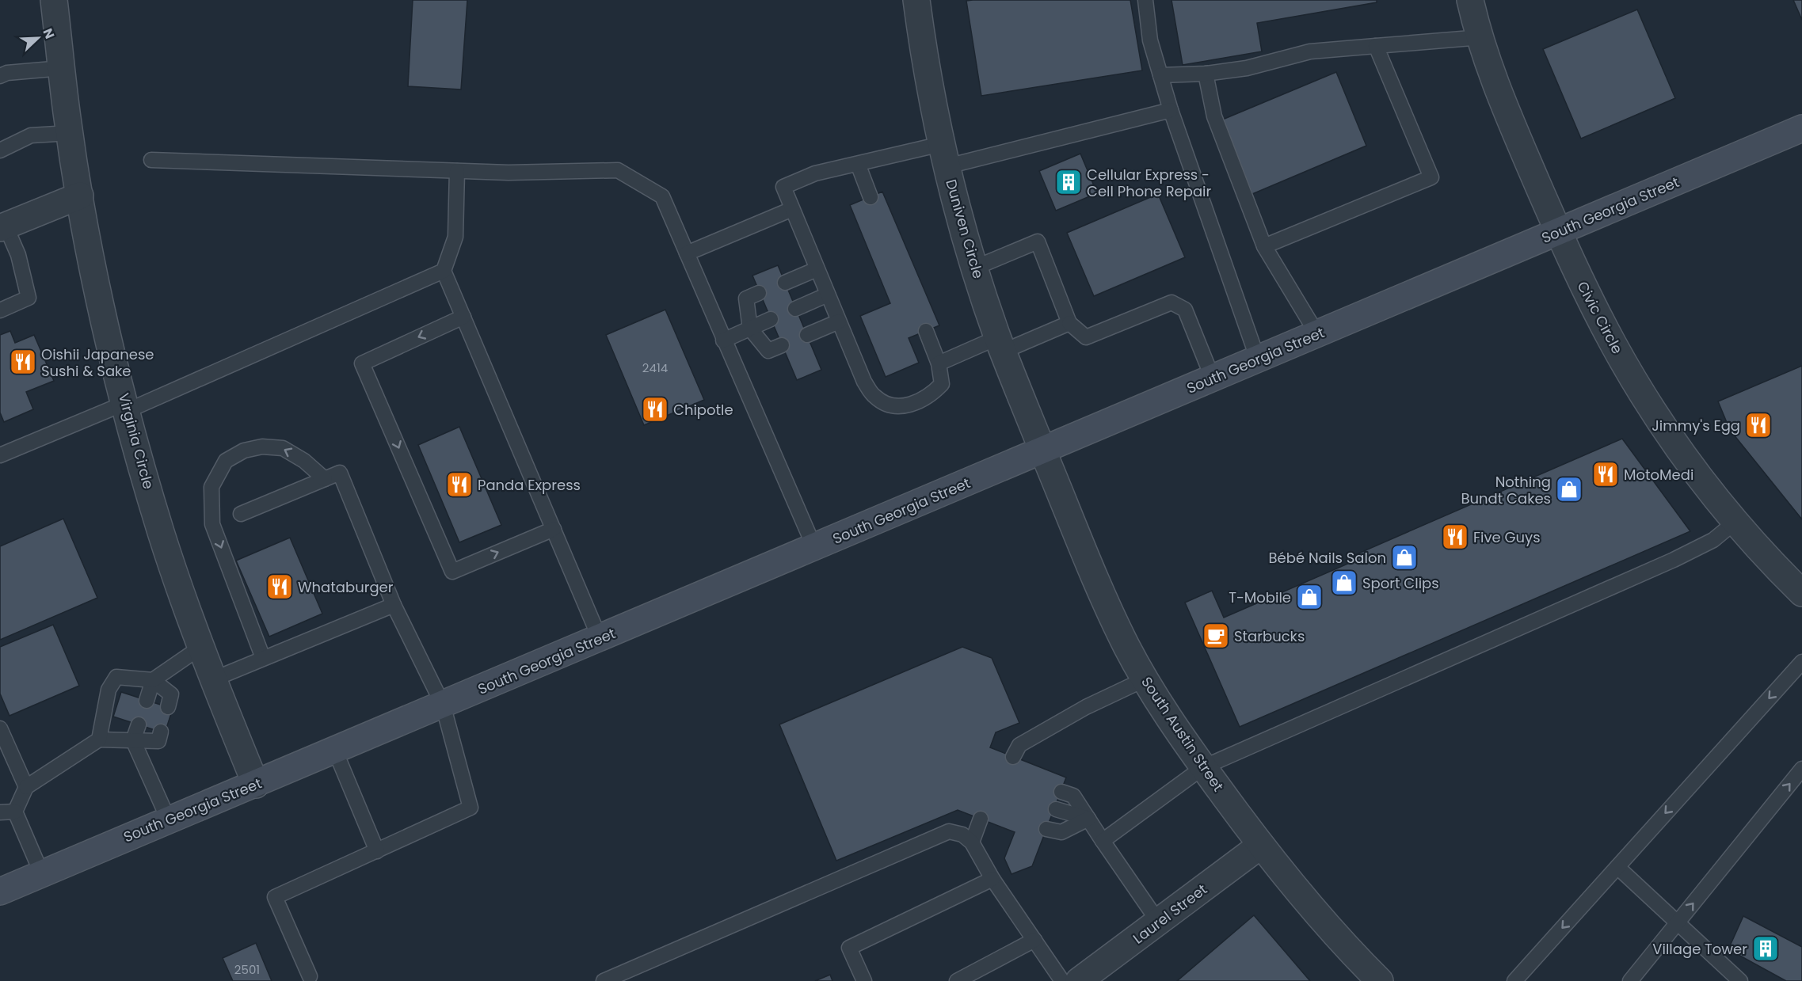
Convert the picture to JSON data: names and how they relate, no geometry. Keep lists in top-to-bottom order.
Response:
{
  "streets": {
    "main road": ["South Georgia Street"],
    "street": [
      "Duniven Circle",
      "Civic Circle",
      "Virginia Circle",
      "South Austin Street",
      "Laurel Street"
    ]
  },
  "crossings": [
    ["South Georgia Street", "Duniven Circle"],
    ["South Georgia Street", "Civic Circle"],
    ["South Georgia Street", "Virginia Circle"],
    ["South Georgia Street", "South Austin Street"],
    ["Duniven Circle", "South Austin Street"],
    ["South Austin Street", "Laurel Street"]
  ],
  "places": {
    "building": ["Cellular Express - Cell Phone Repair", "Village Tower"],
    "restaurant": [
      "Oishii Japanese Sushi & Sake",
      "Chipotle",
      "Jimmy's Egg",
      "MotoMedi",
      "Panda Express",
      "Five Guys",
      "Whataburger"
    ],
    "shop": [
      "Nothing Bundt Cakes",
      "Bébé Nails Salon",
      "Sport Clips",
      "T-Mobile"
    ],
    "cafe": ["Starbucks"]
  },
  "house_numbers": ["2414", "2501"],
  "north": "top right"
}
